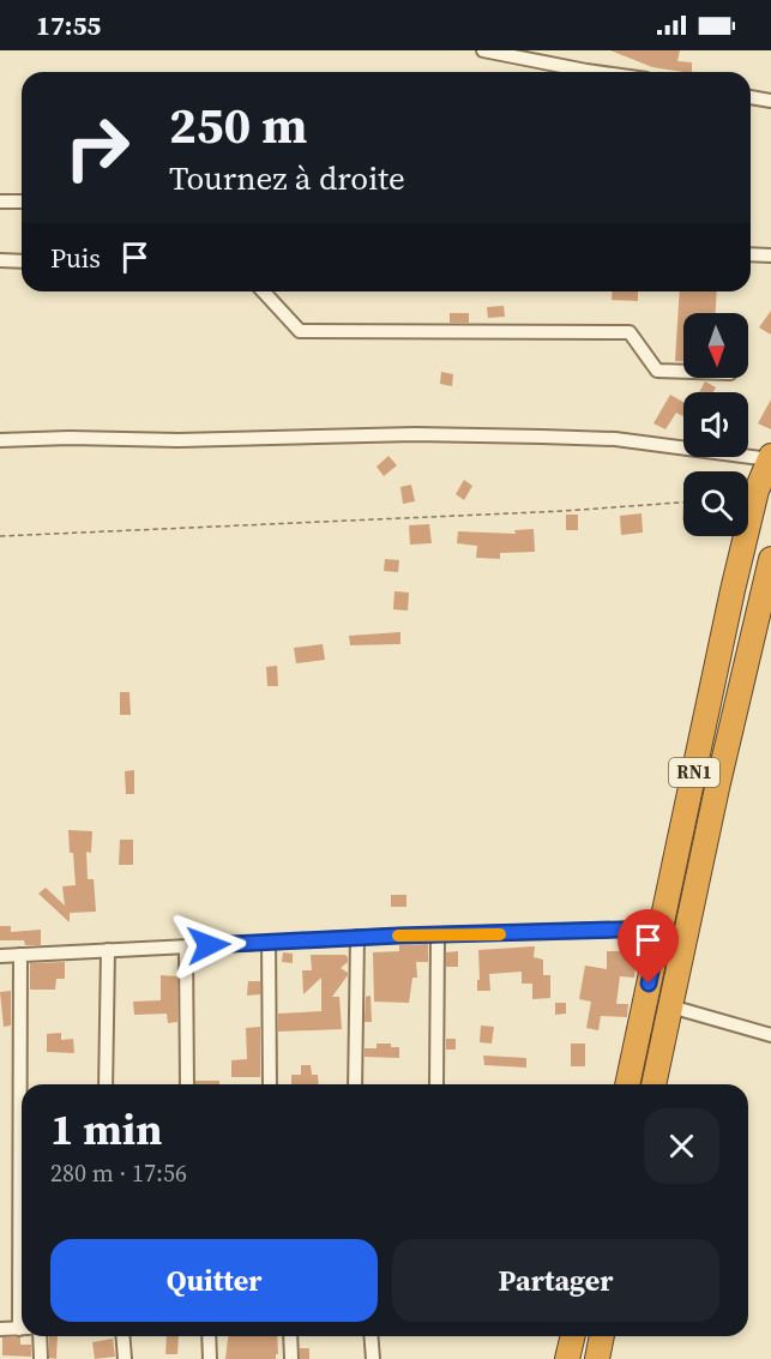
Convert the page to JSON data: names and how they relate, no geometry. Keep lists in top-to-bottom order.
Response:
{
  "streets": {
    "highway": ["RN1"]
  },
  "north": "bottom",
  "page": {
    "status": "17:55",
    "turn": ["250 m", "Tournez à droite"],
    "then": "Puis",
    "heading": ["1 min", "280 m · 17:56"],
    "buttons": ["Quitter", "Partager"]
  }
}
